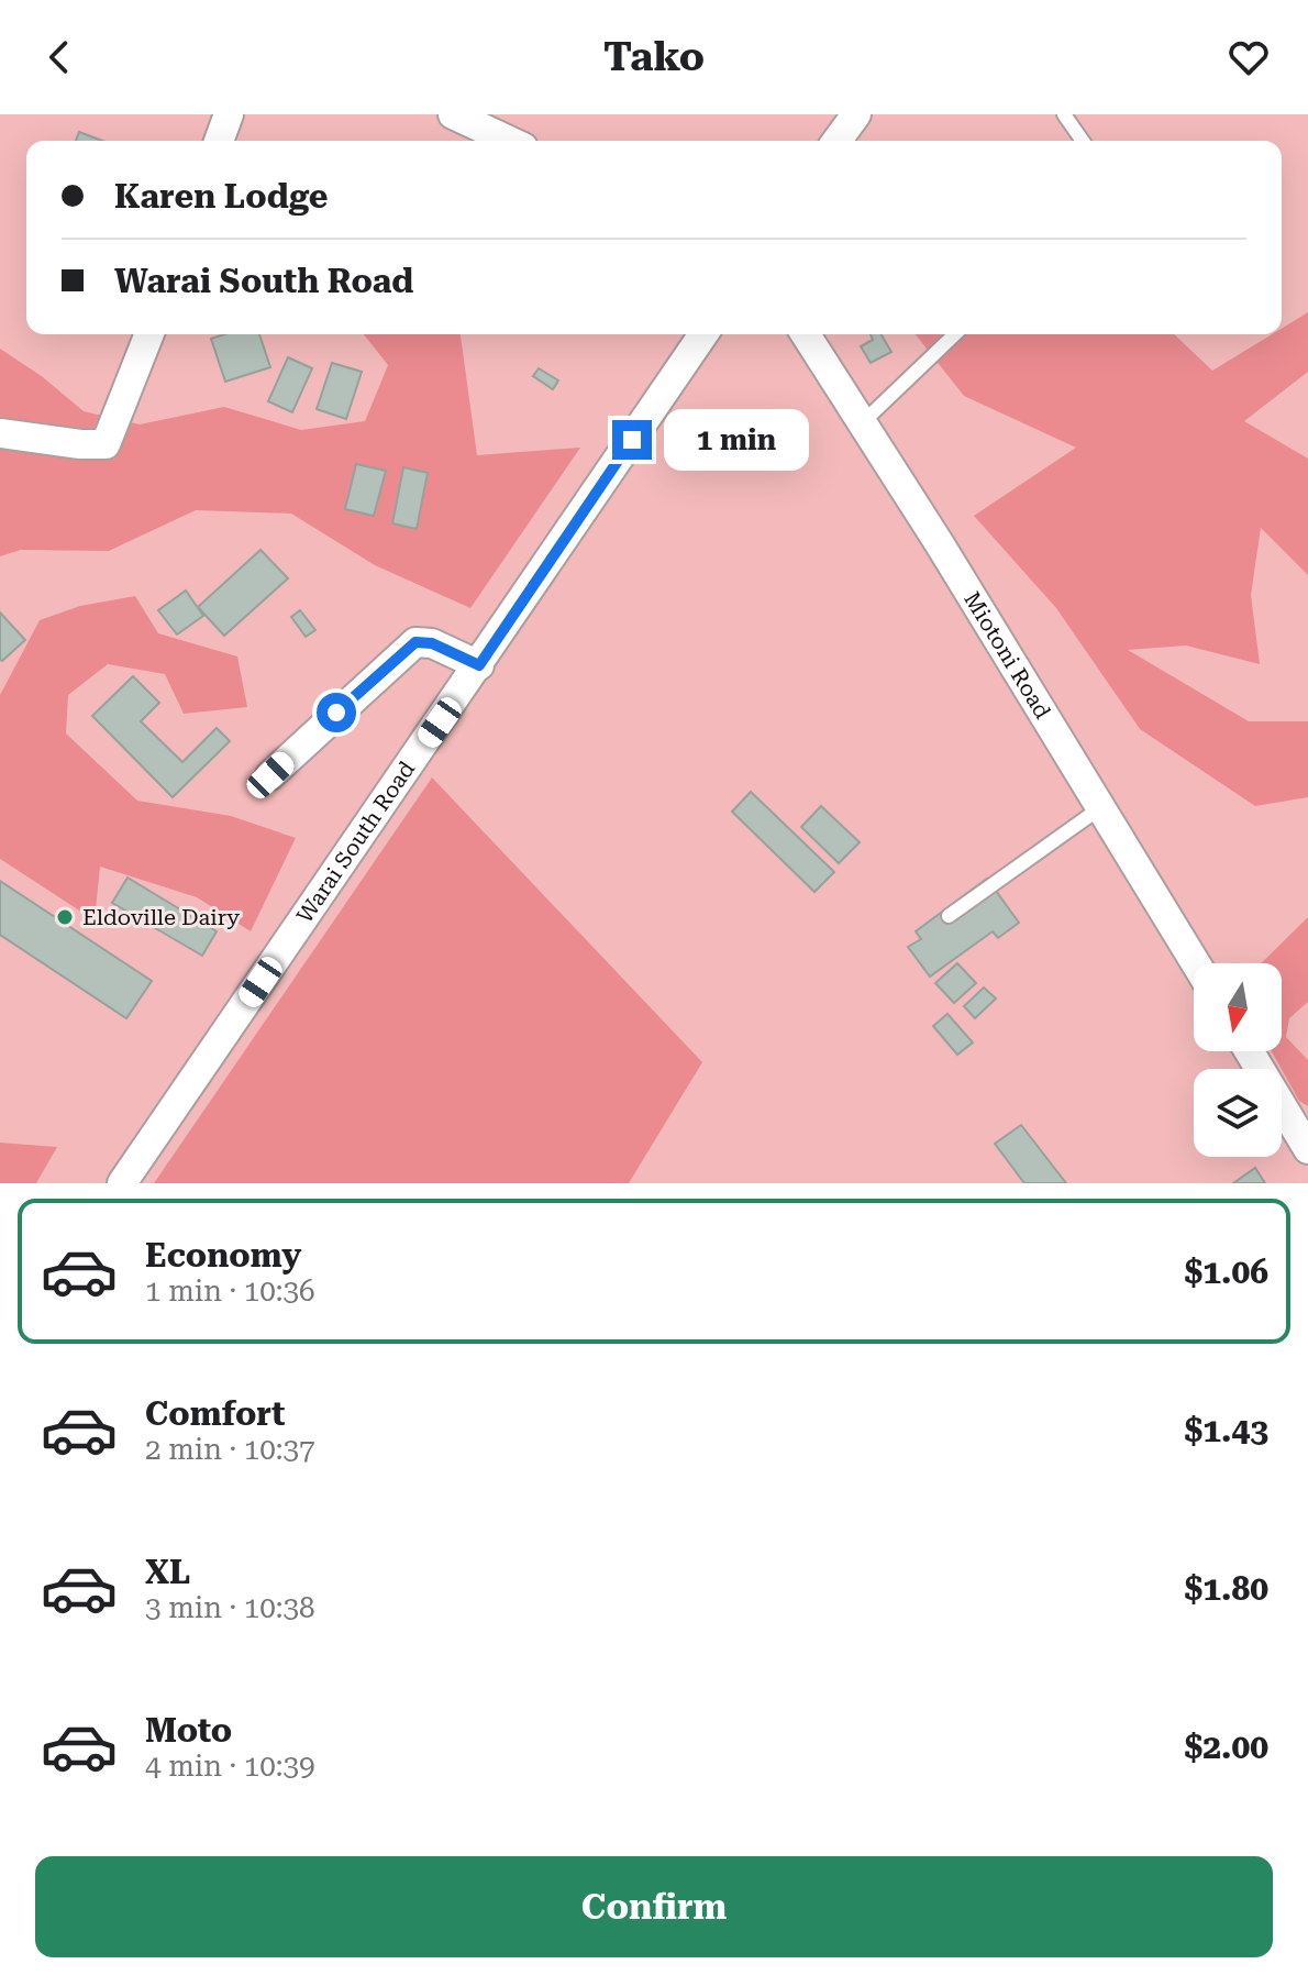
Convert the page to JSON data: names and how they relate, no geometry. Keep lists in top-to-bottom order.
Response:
{
  "streets": {
    "street": ["Miotoni Road", "Warai South Road"]
  },
  "places": ["Eldoville Dairy"],
  "north": "bottom",
  "page": {
    "header": "Tako",
    "banner": ["Karen Lodge", "Warai South Road"],
    "bubble": "1 min",
    "list": [
      {
        "name": "Economy",
        "note": "1 min · 10:36",
        "value": "$1.06"
      },
      {
        "name": "Comfort",
        "note": "2 min · 10:37",
        "value": "$1.43"
      },
      {
        "name": "XL",
        "note": "3 min · 10:38",
        "value": "$1.80"
      },
      {
        "name": "Moto",
        "note": "4 min · 10:39",
        "value": "$2.00"
      }
    ],
    "buttons": "Confirm"
  }
}
